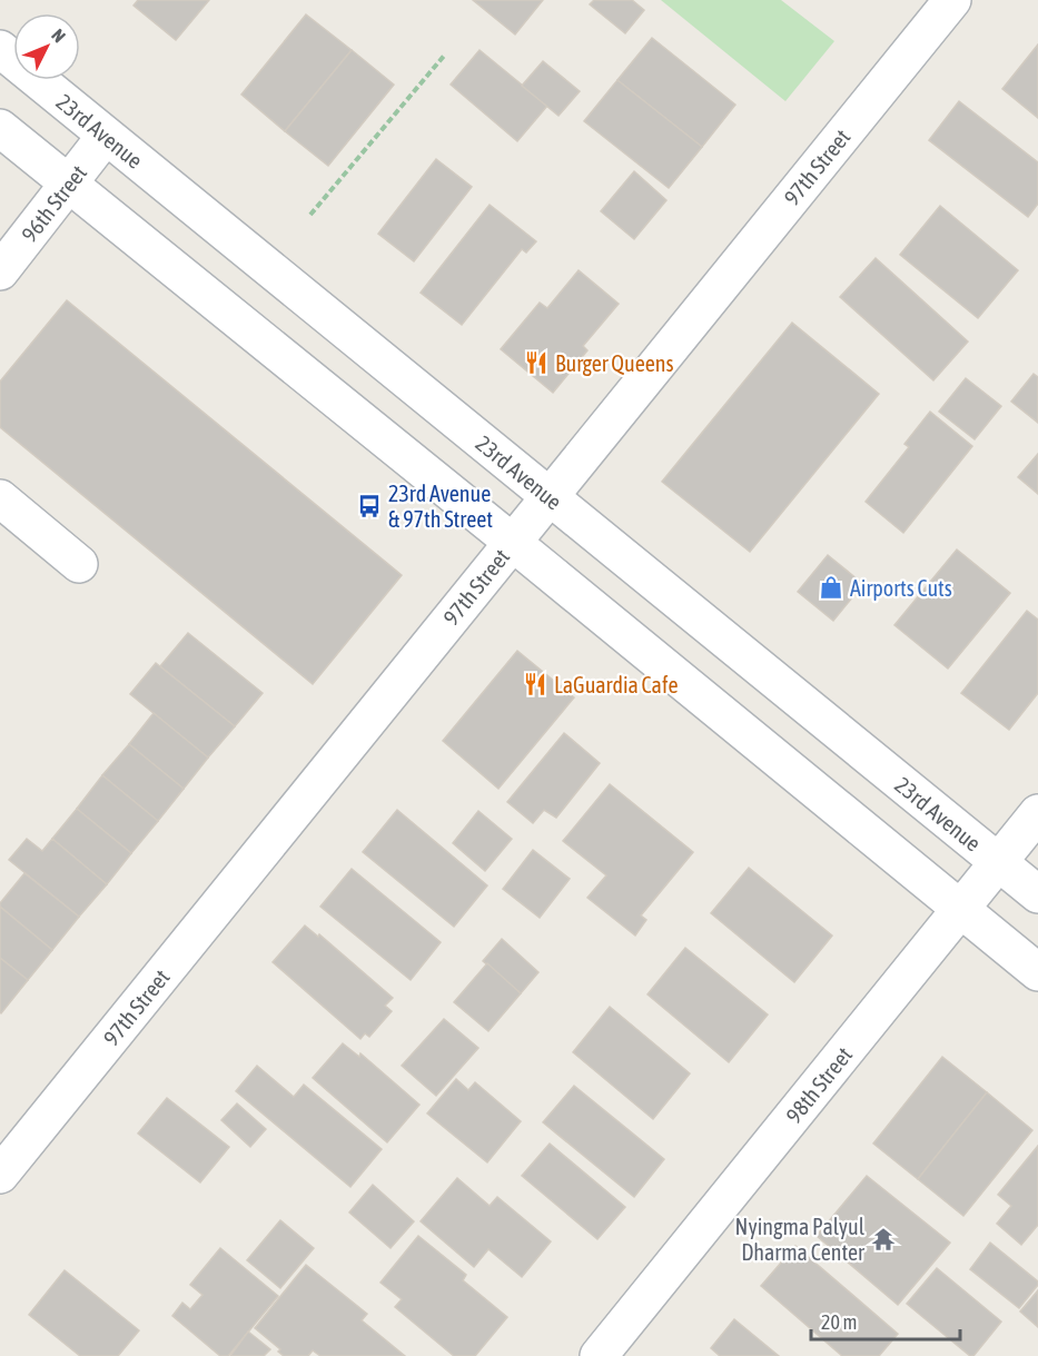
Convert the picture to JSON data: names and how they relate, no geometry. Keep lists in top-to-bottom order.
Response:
{
  "streets": {
    "street": [
      "23rd Avenue",
      "97th Street",
      "96th Street",
      "98th Street"
    ]
  },
  "crossings": [
    ["23rd Avenue", "97th Street"],
    ["23rd Avenue", "96th Street"],
    ["23rd Avenue", "98th Street"]
  ],
  "places": {
    "restaurant": ["Burger Queens", "LaGuardia Cafe"],
    "bus stop": ["23rd Avenue & 97th Street"],
    "shop": ["Airports Cuts"],
    "temple": ["Nyingma Palyul Dharma Center"]
  },
  "scale_bar": "20 m",
  "north": "top right"
}
